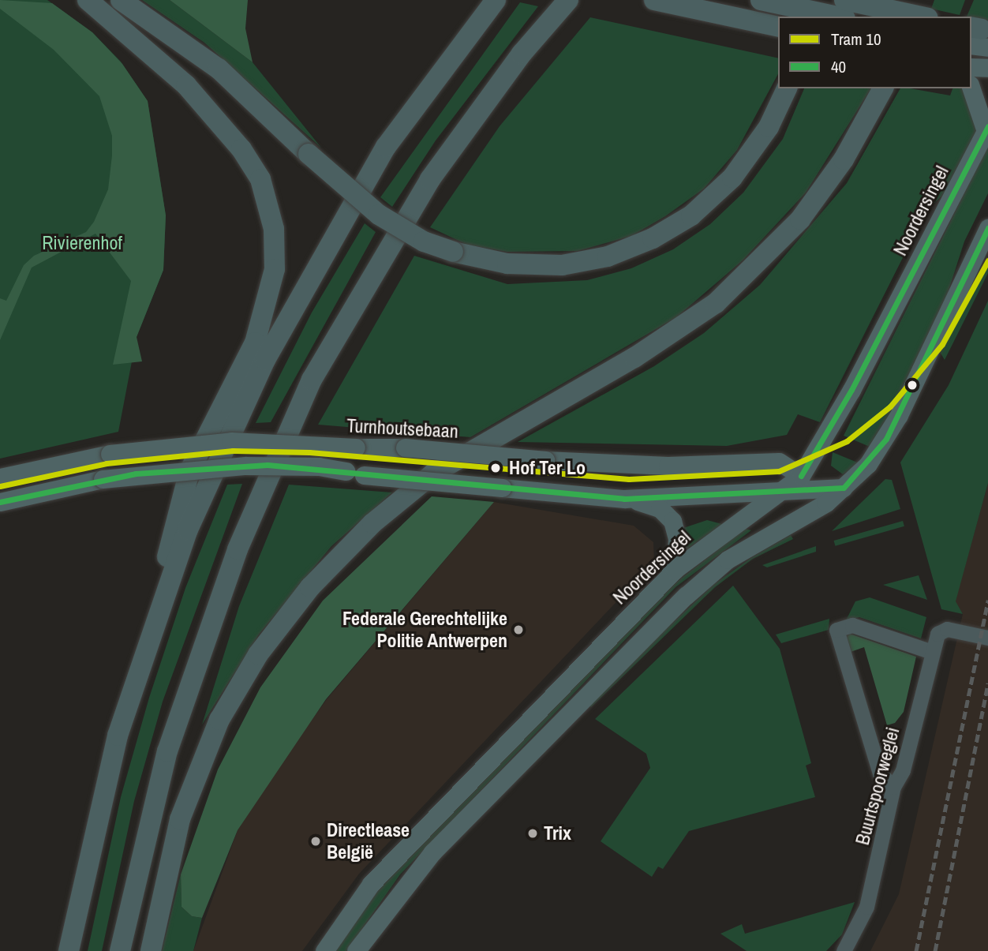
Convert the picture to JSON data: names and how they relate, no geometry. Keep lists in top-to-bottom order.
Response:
{
  "streets": {
    "main road": ["Noordersingel", "Turnhoutsebaan"],
    "street": ["Buurtspoorweglei"]
  },
  "crossings": [
    ["Noordersingel", "Turnhoutsebaan"]
  ],
  "parks": ["Rivierenhof"],
  "places": [
    "Hof Ter Lo",
    "Federale Gerechtelijke Politie Antwerpen",
    "Trix",
    "Directlease België"
  ],
  "lines": ["transit line 40", "tram line 10"],
  "legend": ["Tram 10", "40"]
}
